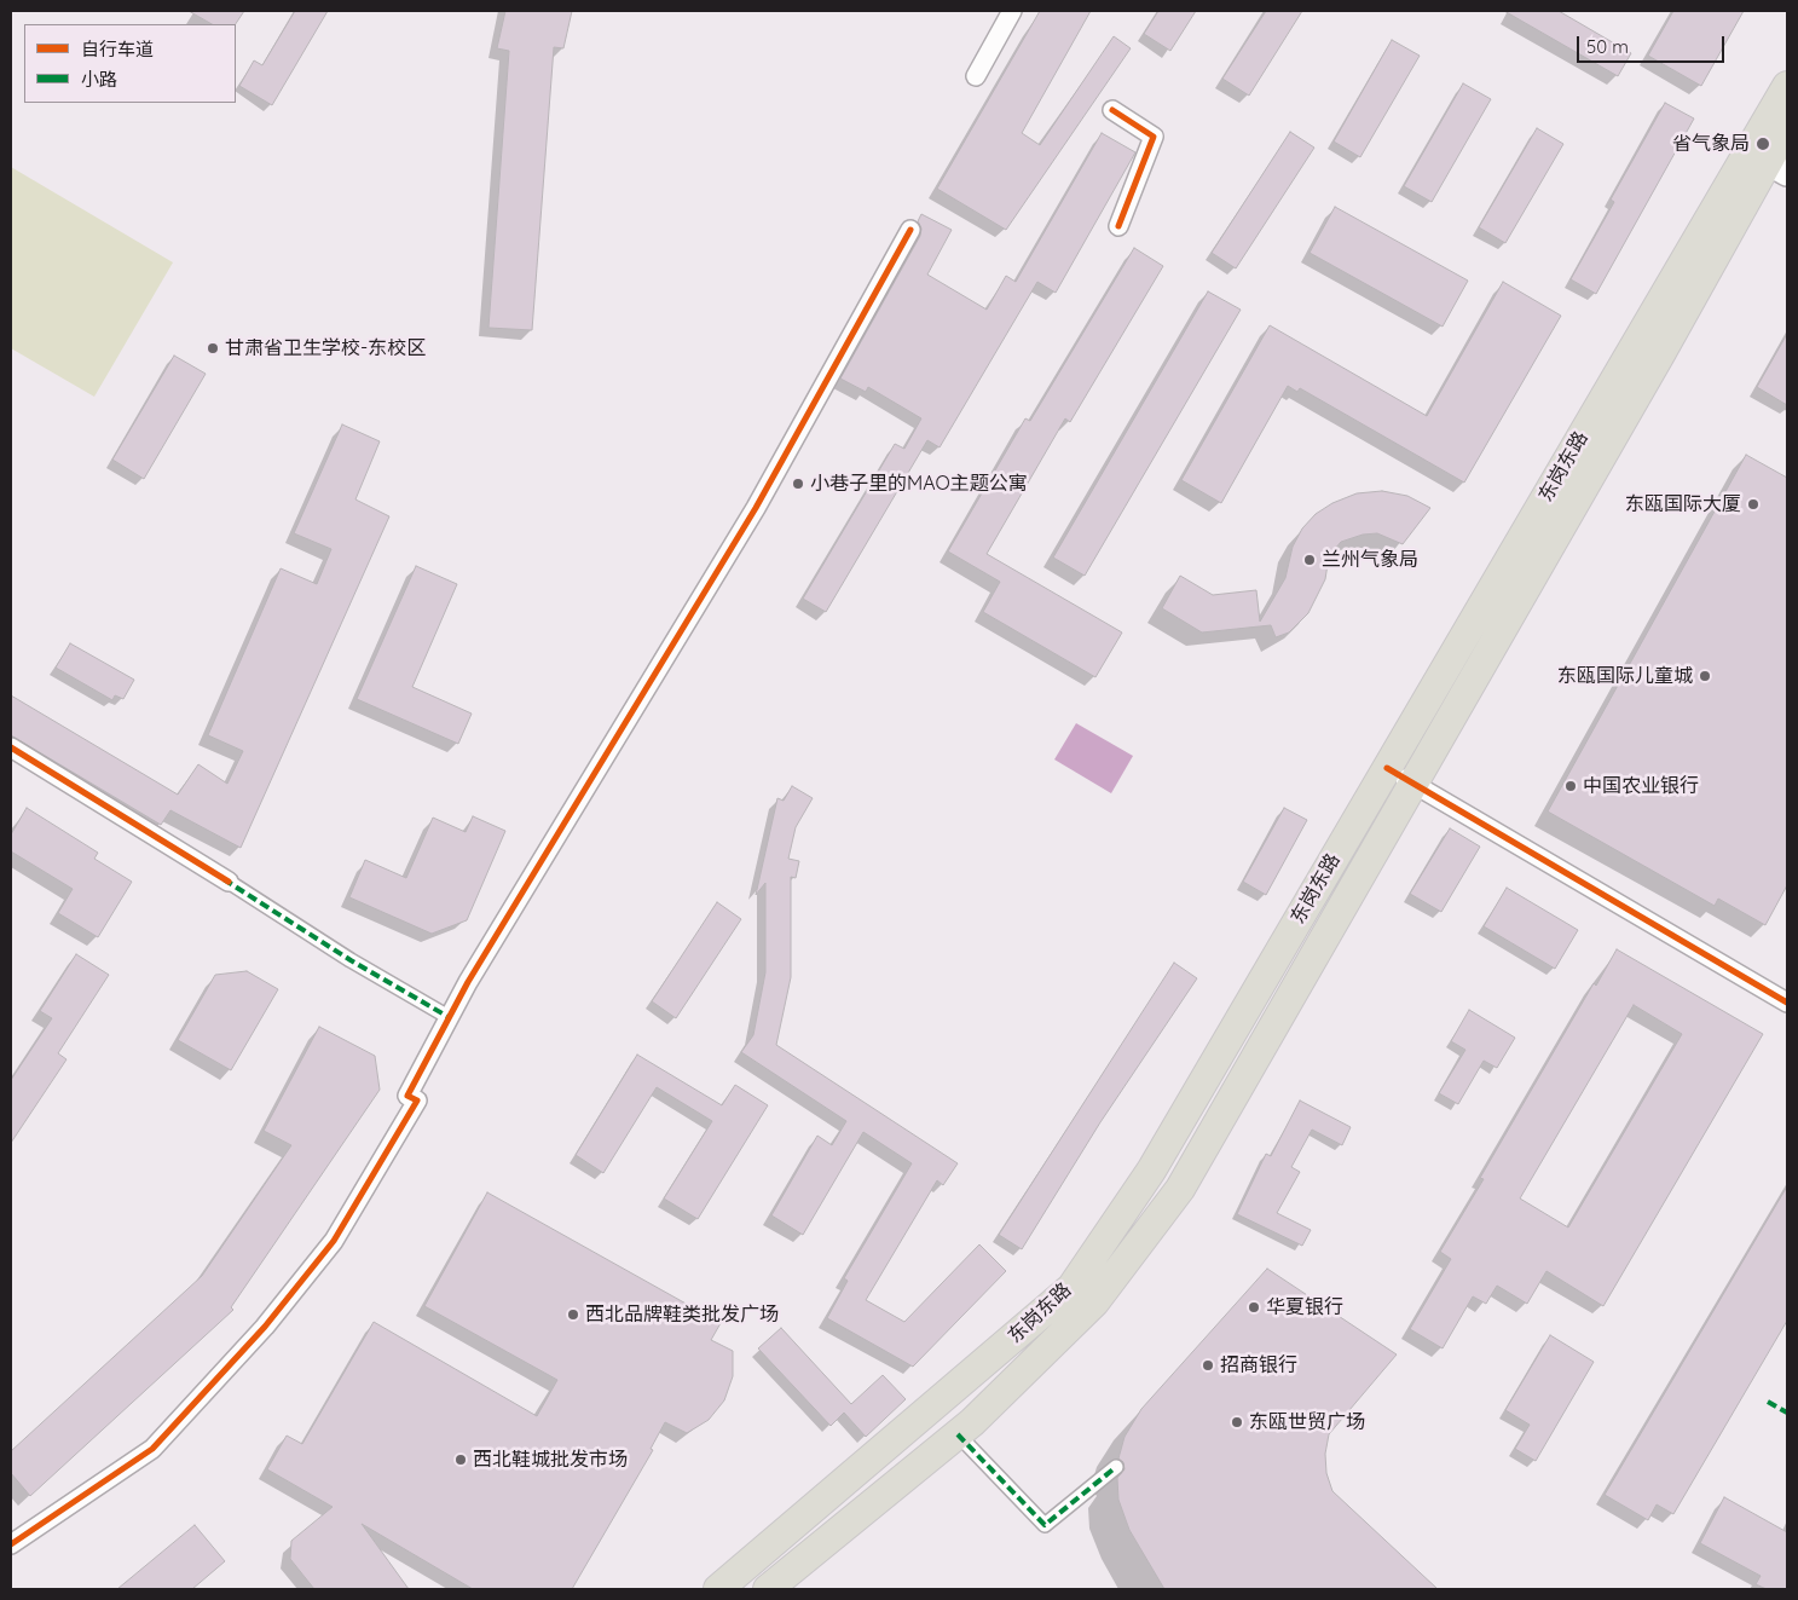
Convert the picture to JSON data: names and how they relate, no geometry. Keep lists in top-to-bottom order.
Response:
{
  "streets": {
    "main road": ["东岗东路"]
  },
  "places": [
    "省气象局",
    "甘肃省卫生学校-东校区",
    "小巷子里的MAO主题公寓",
    "东瓯国际大厦",
    "兰州气象局",
    "东瓯国际儿童城",
    "中国农业银行",
    "华夏银行",
    "西北品牌鞋类批发广场",
    "招商银行",
    "东瓯世贸广场",
    "西北鞋城批发市场"
  ],
  "legend": ["自行车道", "小路"],
  "scale_bar": "50 m"
}
